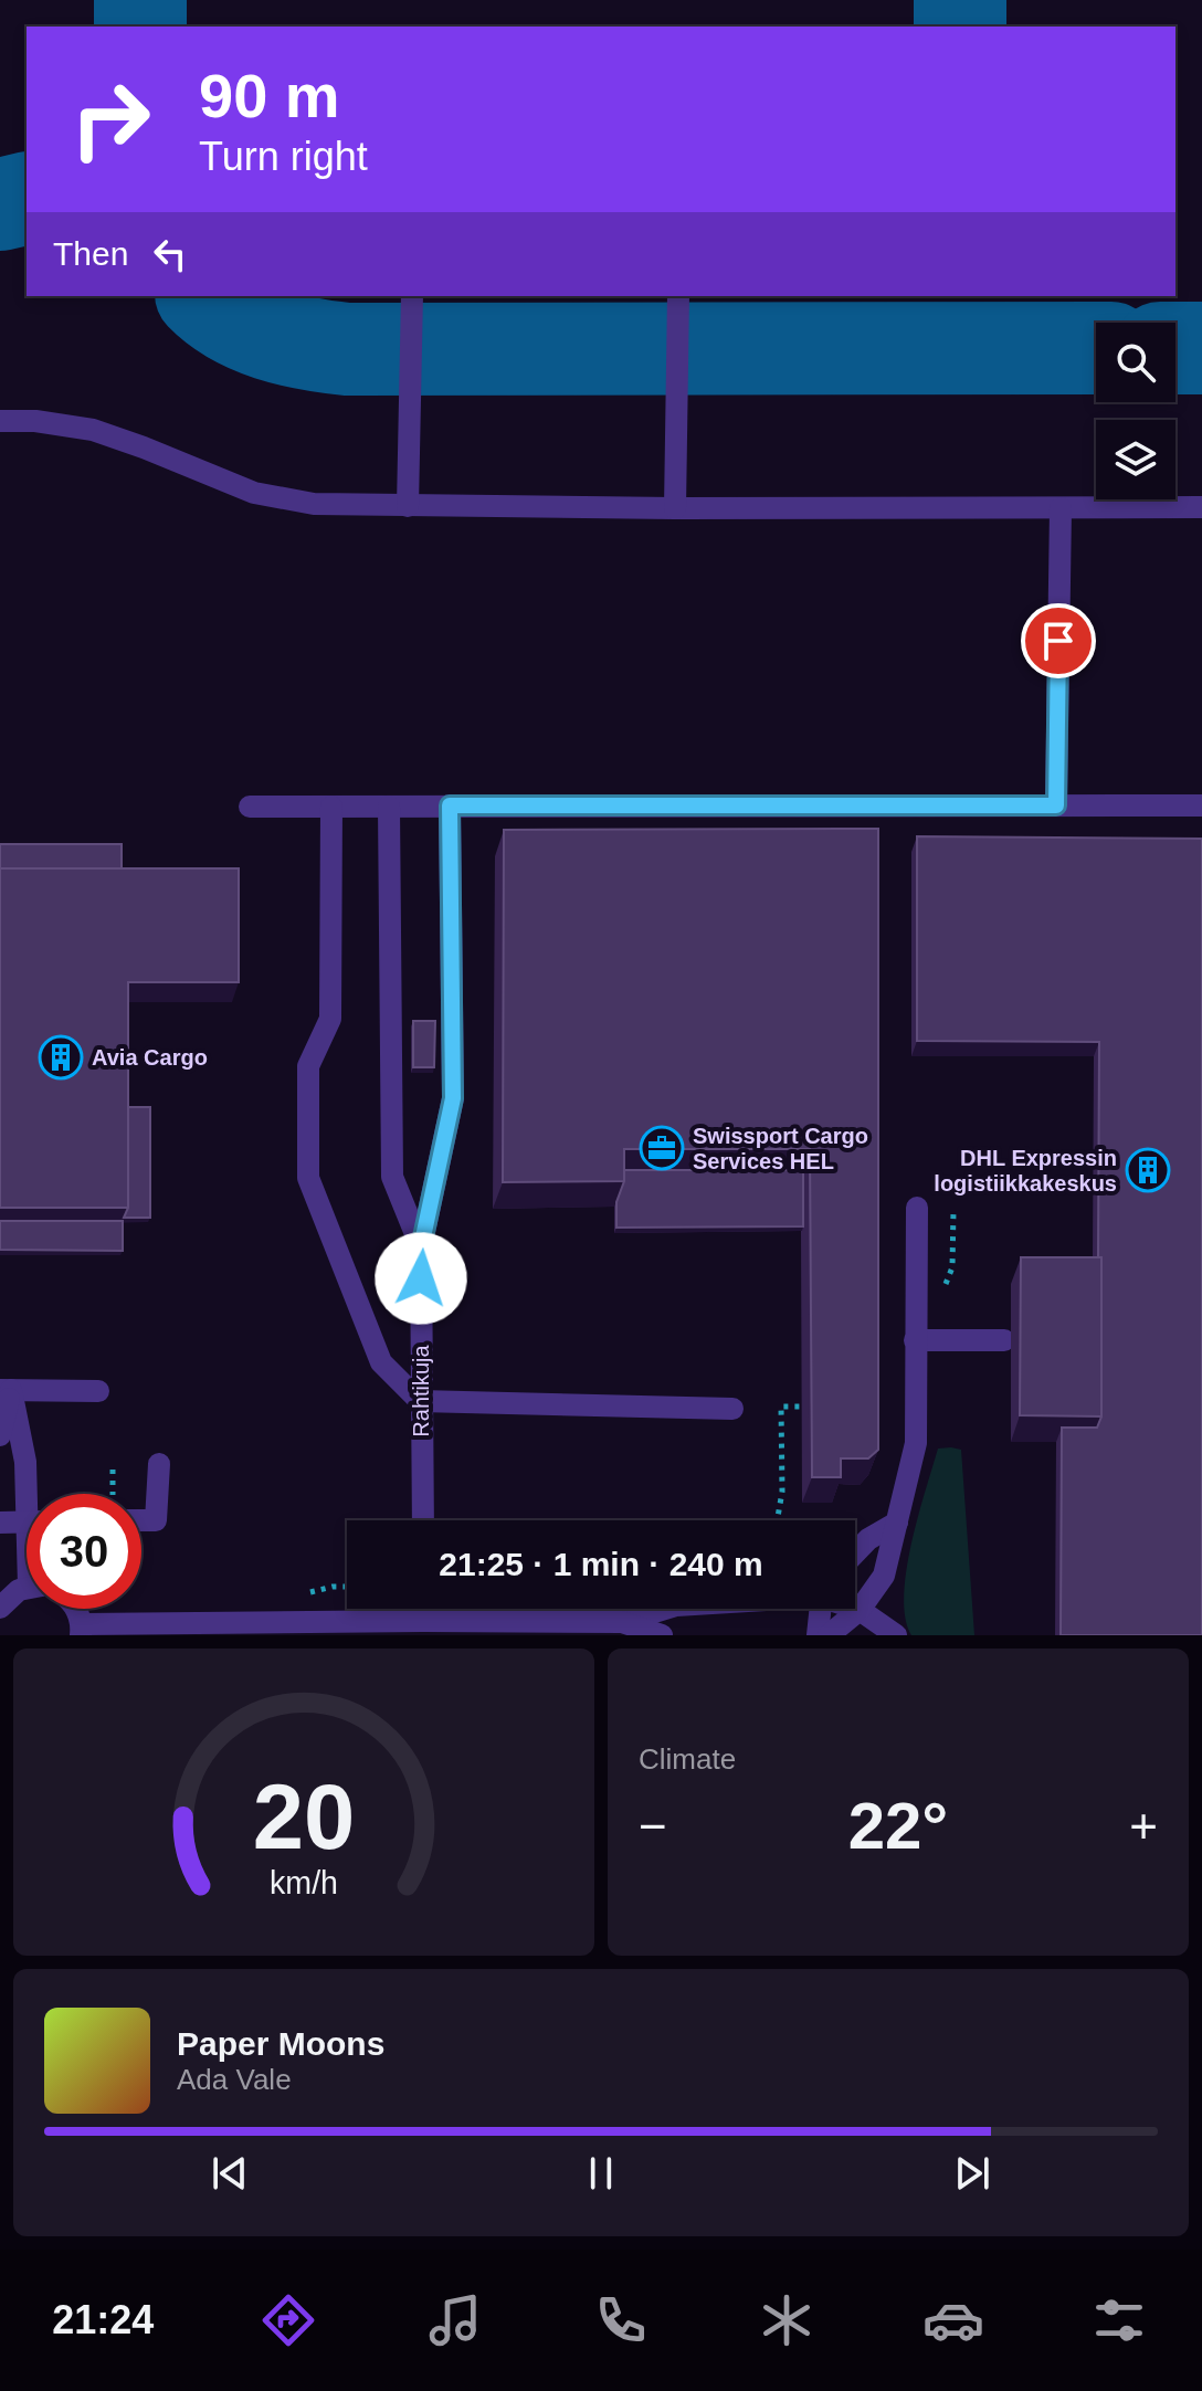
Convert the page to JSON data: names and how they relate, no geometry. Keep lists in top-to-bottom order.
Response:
{
  "streets": {
    "street": ["Rahtikuja"]
  },
  "places": {
    "building": ["Avia Cargo", "DHL Expressin logistiikkakeskus"],
    "office": ["Swissport Cargo Services HEL"]
  },
  "page": {
    "turn": ["90 m", "Turn right"],
    "then": "Then",
    "limit": "30",
    "trip": "21:25 · 1 min · 240 m",
    "tile": "Climate",
    "heat": ["−", "22°", "+"],
    "song": ["Paper Moons", "Ada Vale"],
    "tabs": "21:24",
    "gauge": ["20", "km/h"]
  }
}
